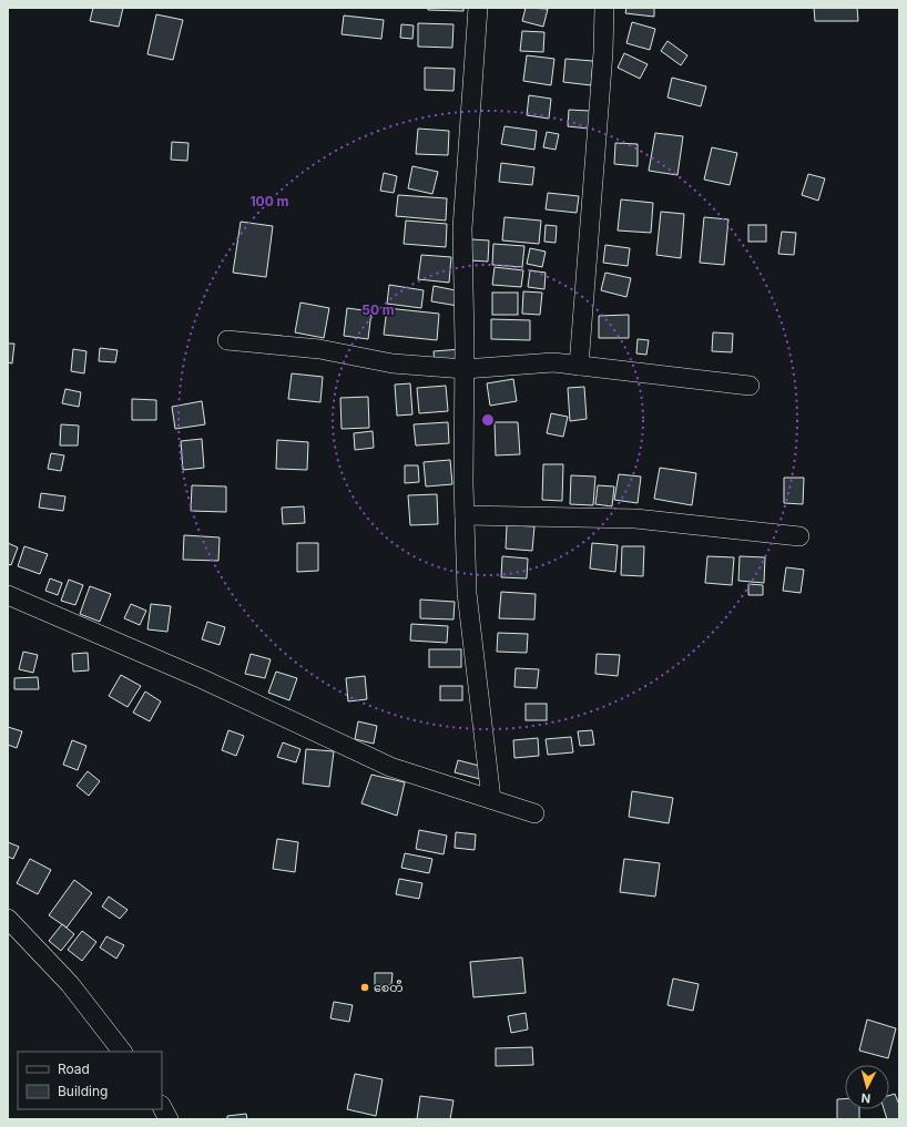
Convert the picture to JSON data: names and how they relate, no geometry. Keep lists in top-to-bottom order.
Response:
{
  "places": ["စေတီ"],
  "legend": ["Road", "Building"],
  "north": "bottom",
  "rings": ["100 m", "50 m"]
}
